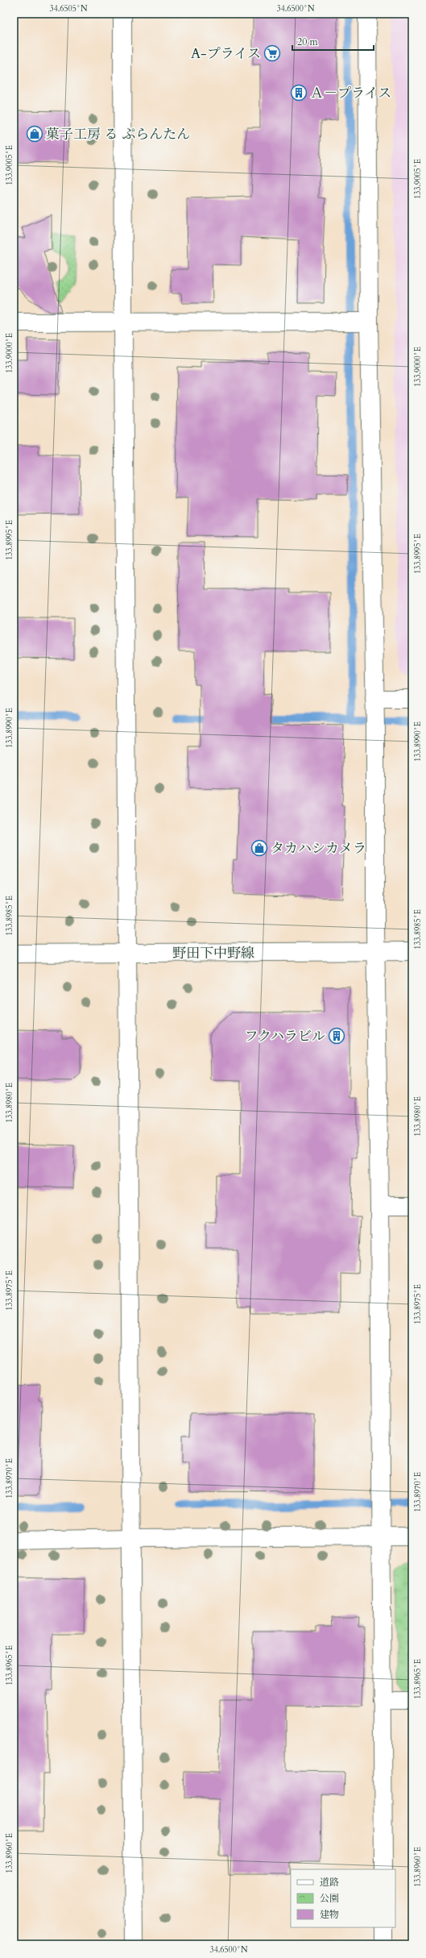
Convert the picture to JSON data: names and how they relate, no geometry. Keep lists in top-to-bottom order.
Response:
{
  "streets": {
    "street": ["野田下中野線"]
  },
  "places": {
    "supermarket": ["A-プライス"],
    "building": ["Ａ－プライス", "フクハラビル"],
    "shop": ["菓子工房 る ぷらんたん", "タカハシカメラ"]
  },
  "legend": ["道路", "公園", "建物"],
  "scale_bar": "20 m",
  "coordinates": [
    "34.6505°N",
    "34.6500°N",
    "133.9005°E",
    "133.9000°E",
    "133.8995°E",
    "133.8990°E",
    "133.8985°E",
    "133.8980°E",
    "133.8975°E",
    "133.8970°E",
    "133.8965°E",
    "133.8960°E"
  ]
}
